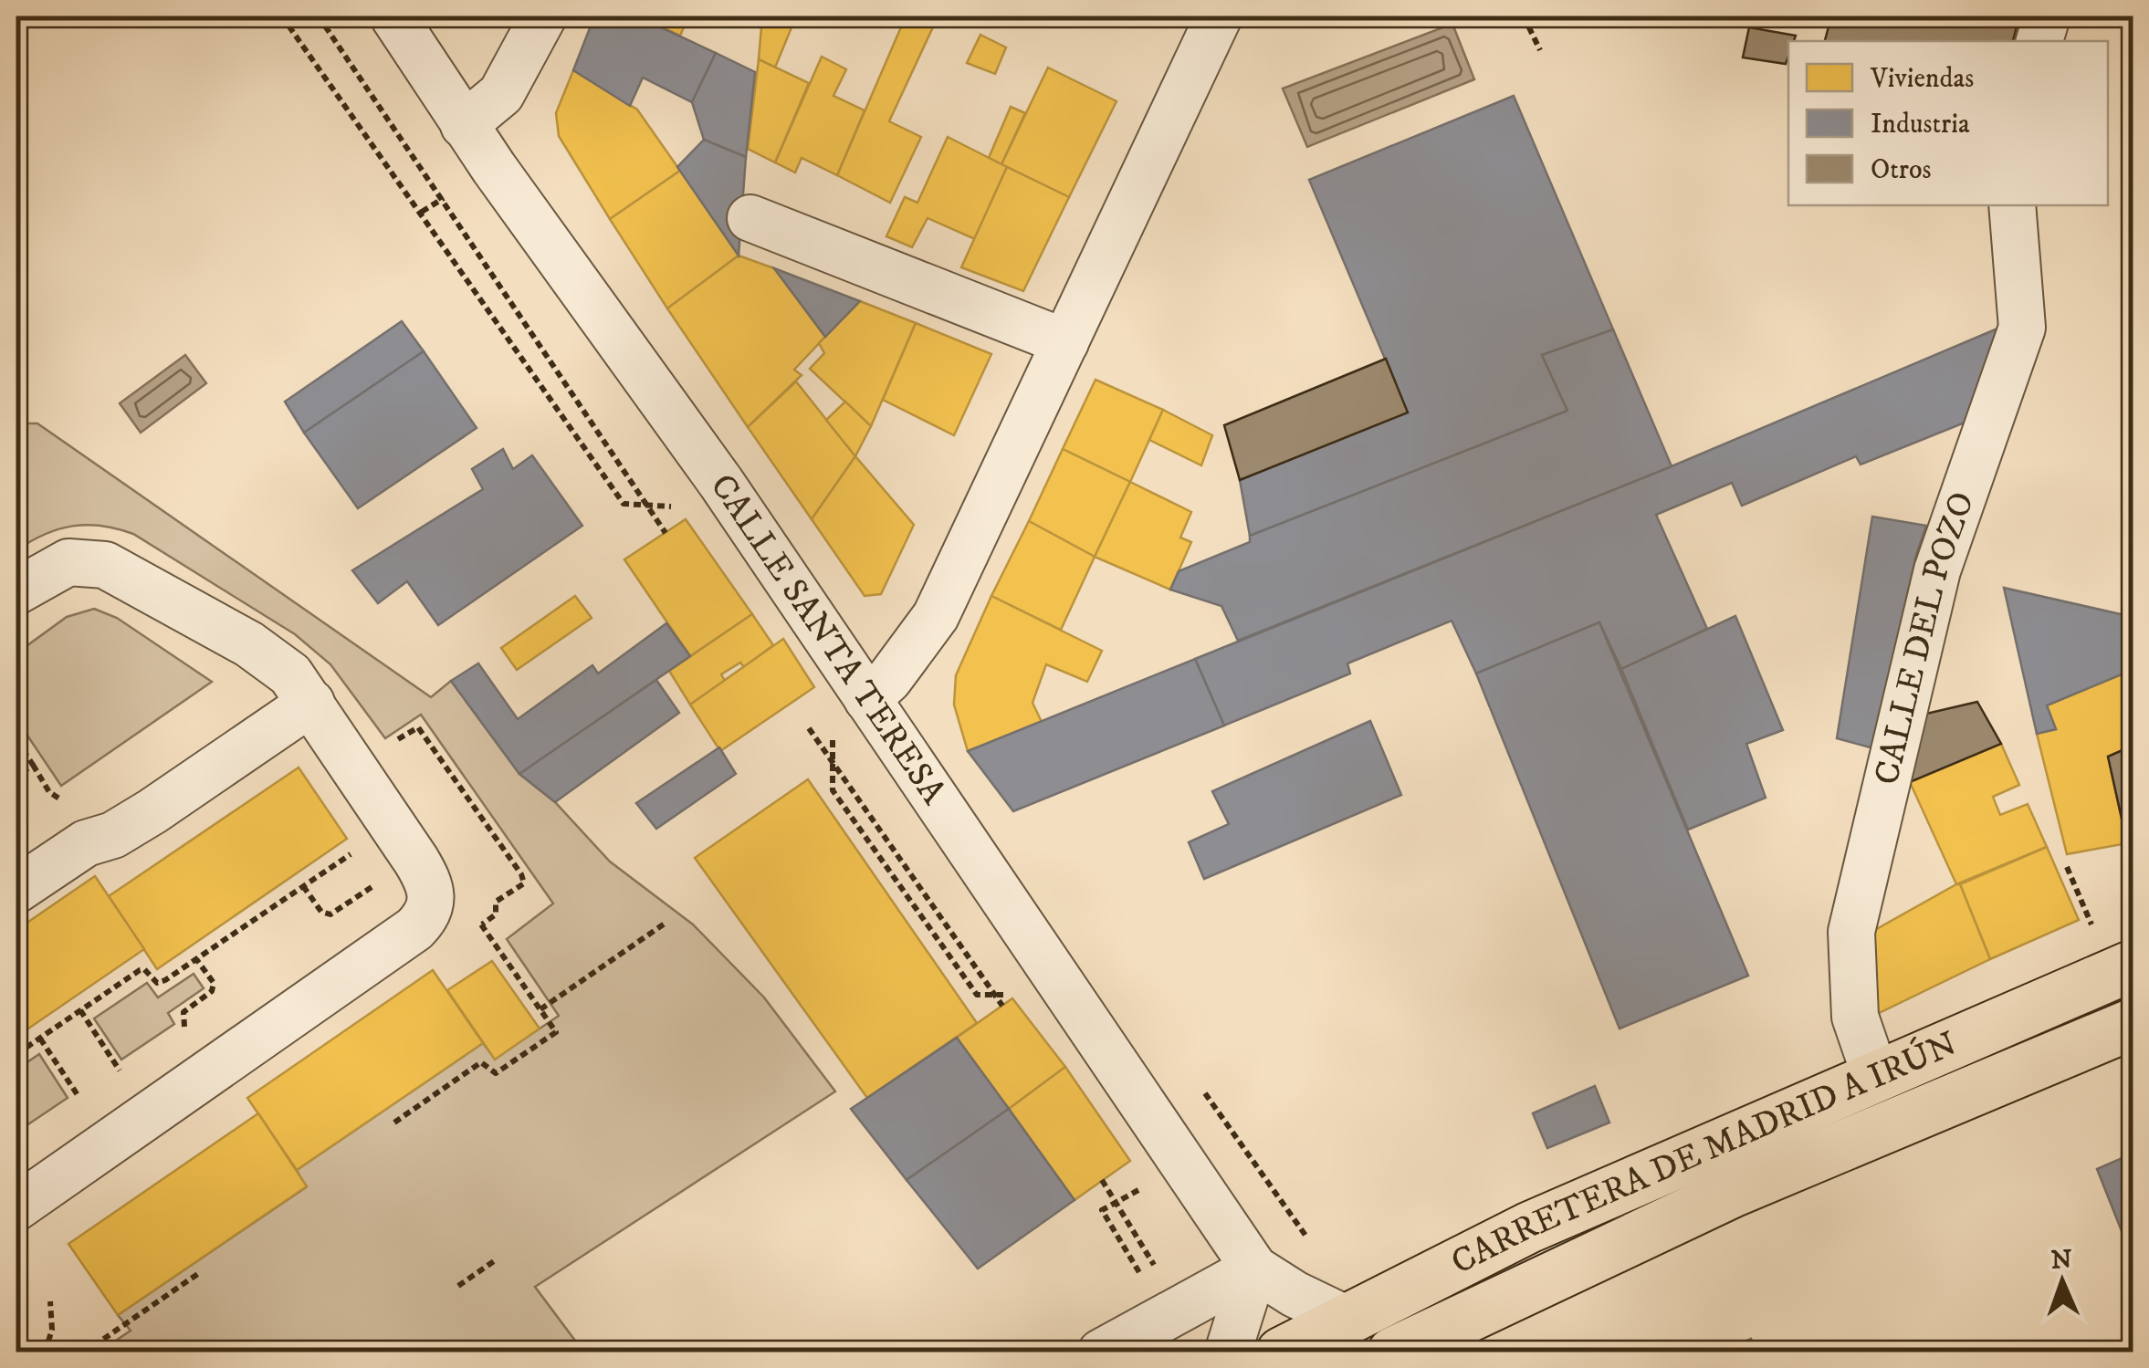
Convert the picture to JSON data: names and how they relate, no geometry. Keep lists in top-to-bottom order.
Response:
{
  "streets": {
    "highway": ["CARRETERA DE MADRID A IRÚN"],
    "street": ["CALLE DEL POZO", "CALLE SANTA TERESA"]
  },
  "crossings": [
    ["CALLE DEL POZO", "CARRETERA DE MADRID A IRÚN"],
    ["CALLE SANTA TERESA", "CARRETERA DE MADRID A IRÚN"]
  ],
  "legend": ["Viviendas", "Industria", "Otros"],
  "north": "top"
}
